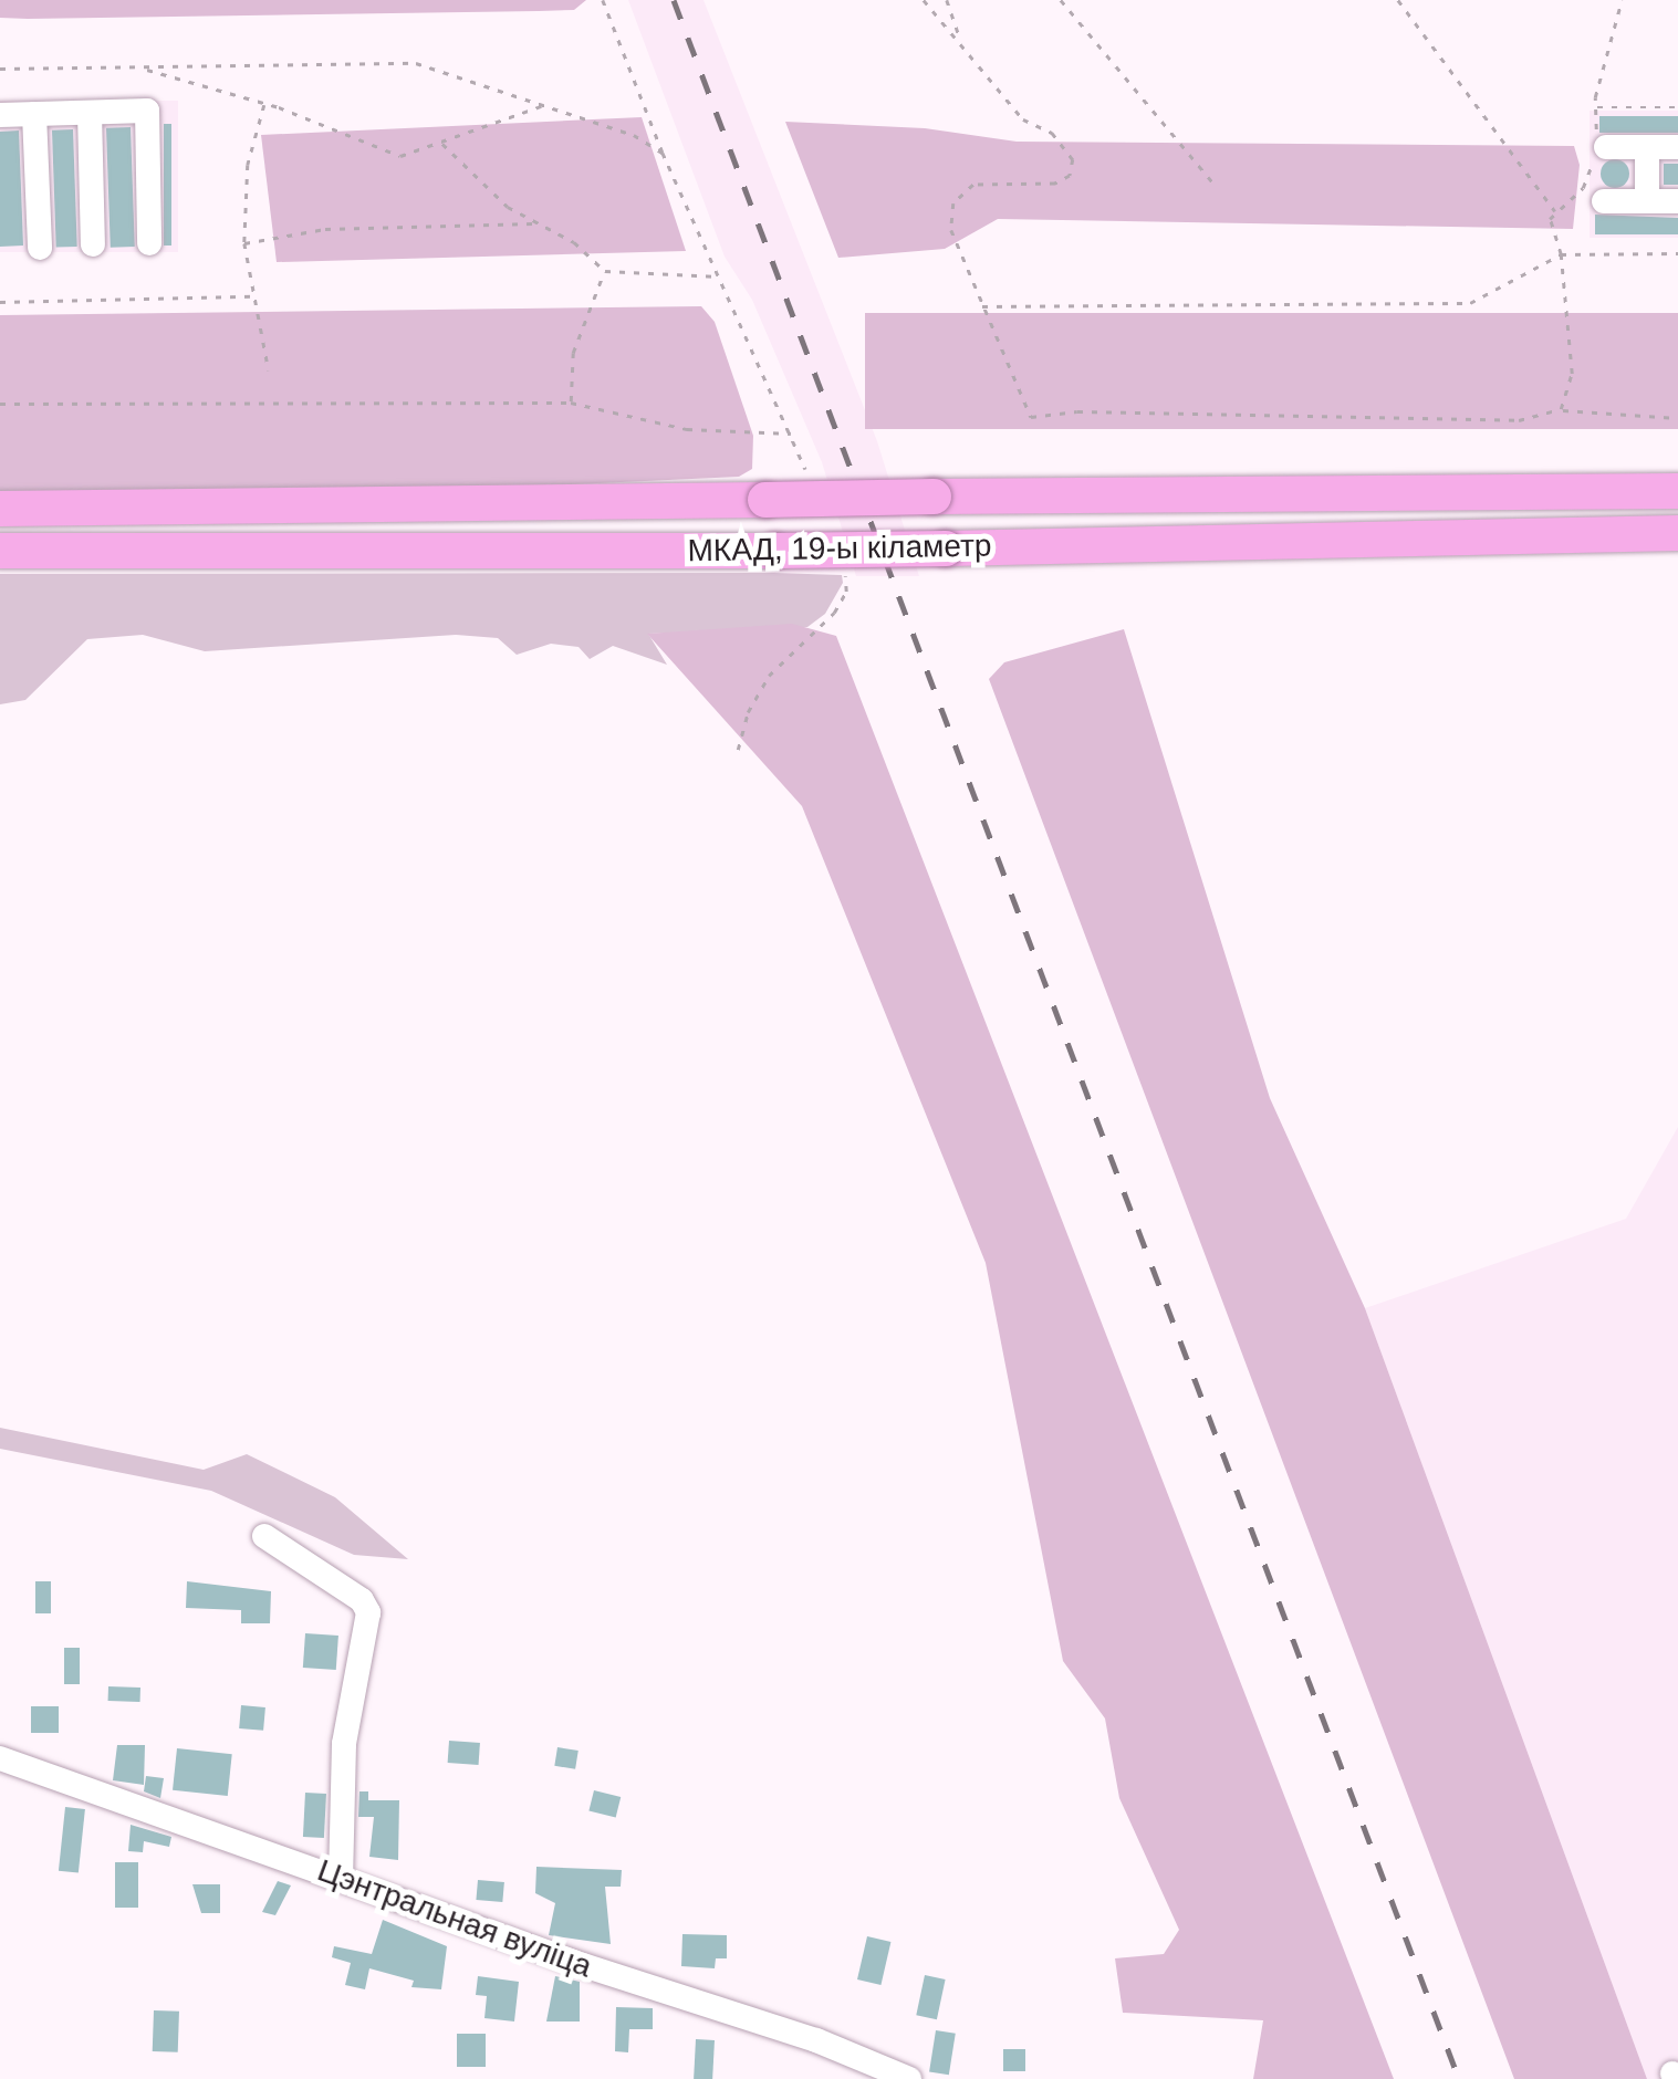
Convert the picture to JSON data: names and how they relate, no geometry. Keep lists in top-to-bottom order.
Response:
{
  "streets": {
    "highway": ["МКАД, 19-ы кіламетр"],
    "street": ["Цэнтральная вуліца"]
  }
}
